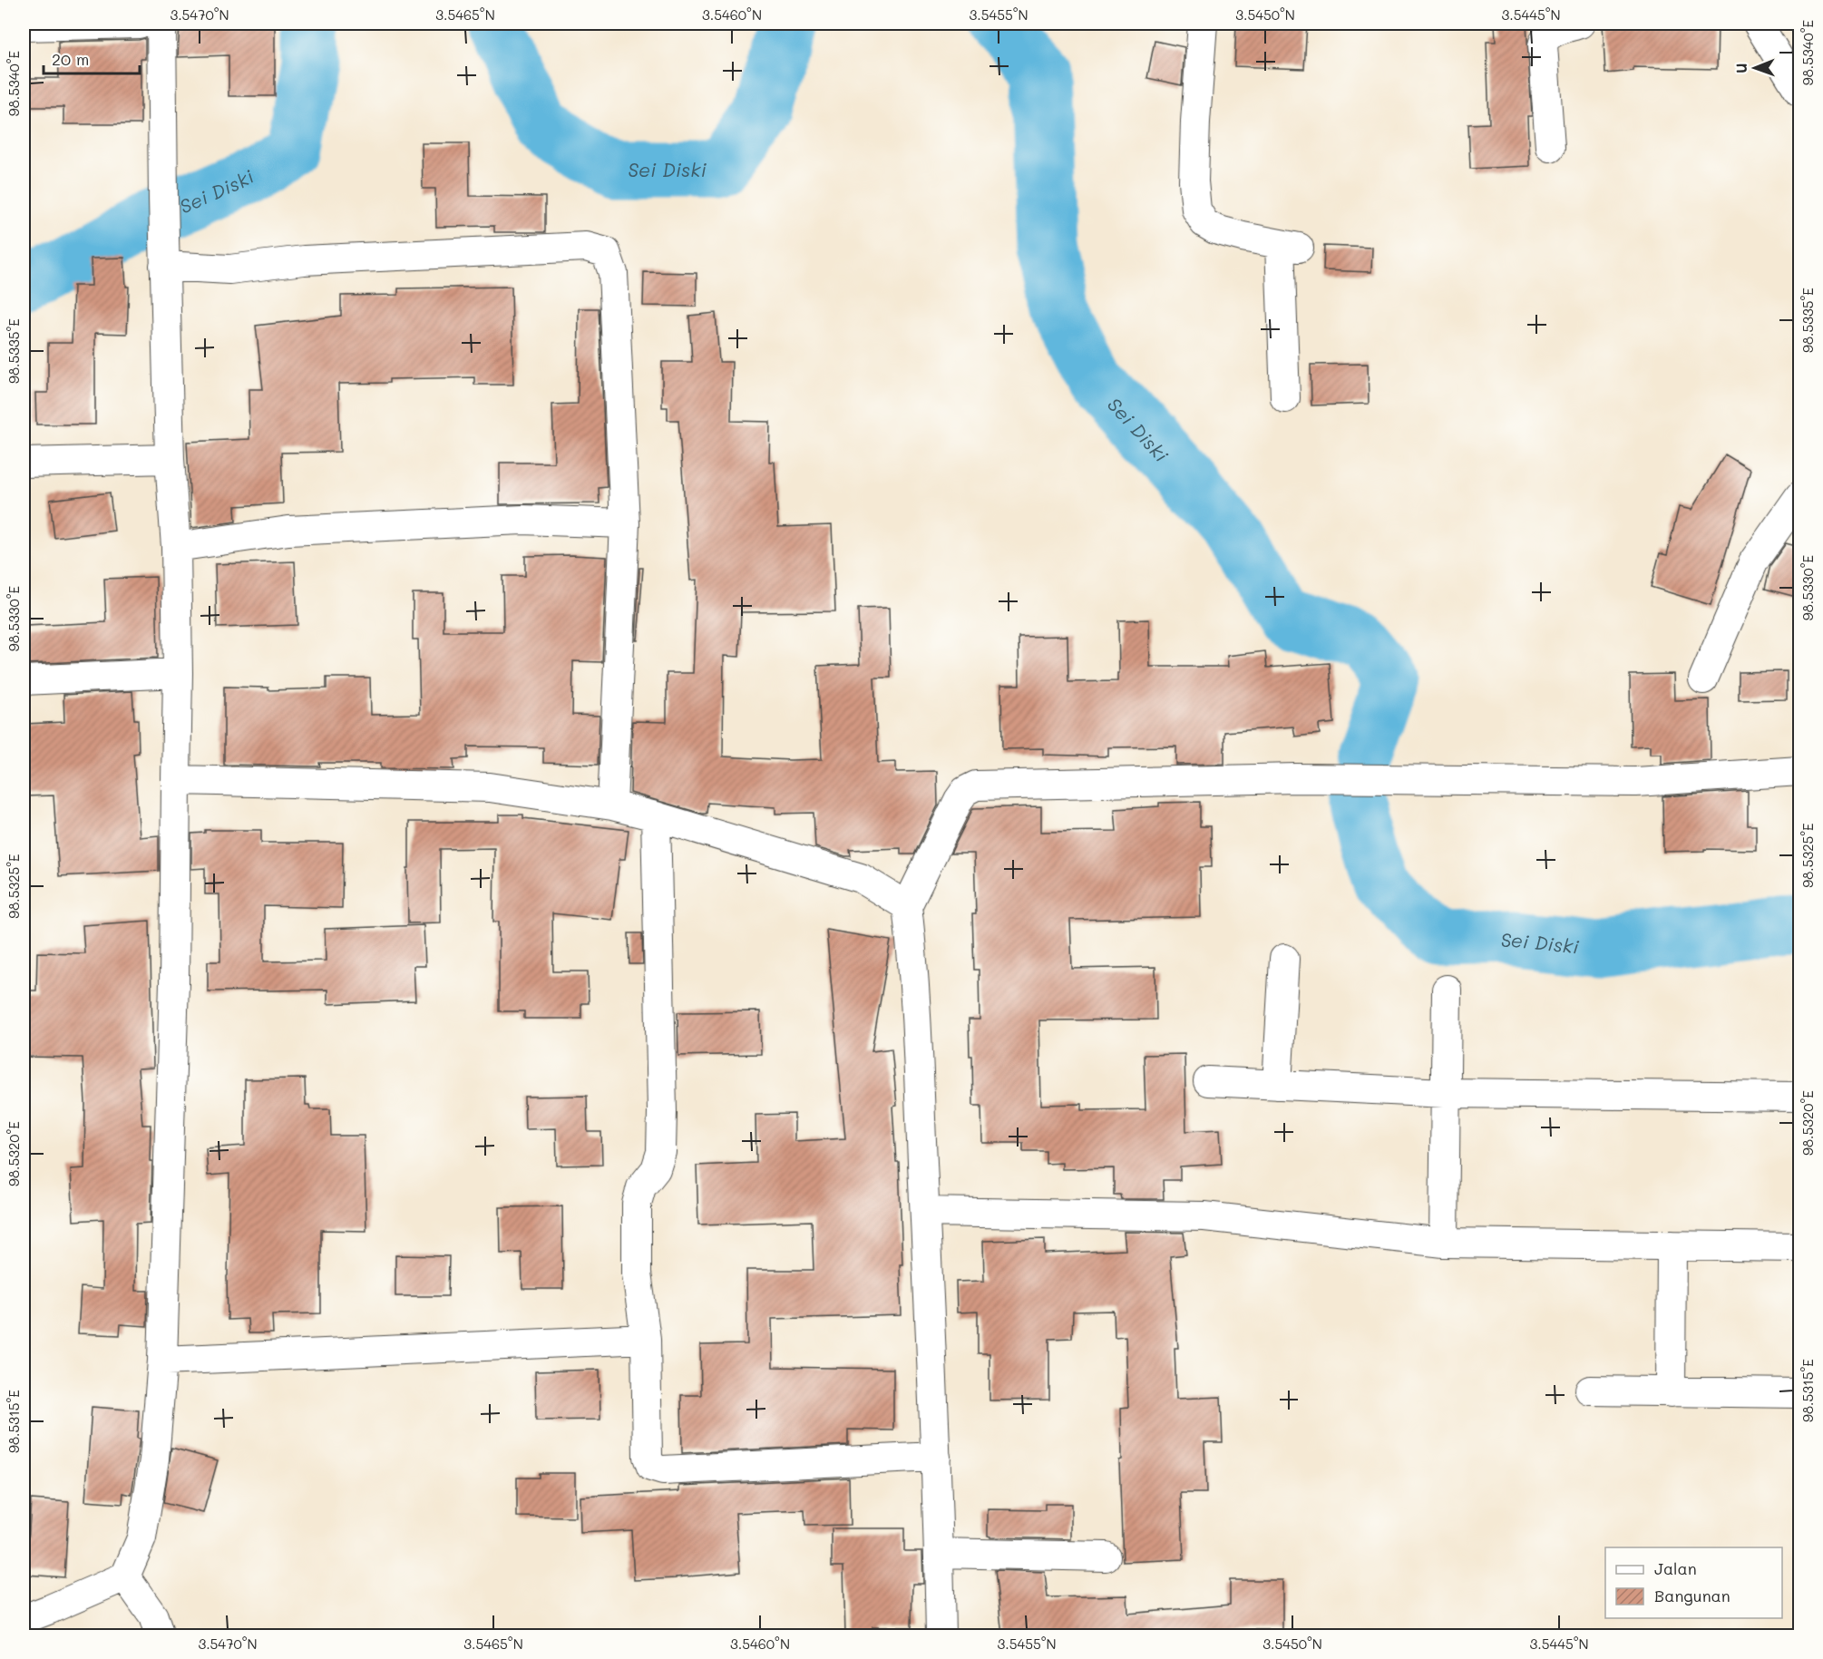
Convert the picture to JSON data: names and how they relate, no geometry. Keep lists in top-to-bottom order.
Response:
{
  "water": ["Sei Diski"],
  "legend": ["Jalan", "Bangunan"],
  "scale_bar": "20 m",
  "north": "left",
  "coordinates": [
    "3.5470°N",
    "3.5465°N",
    "3.5460°N",
    "3.5455°N",
    "3.5450°N",
    "3.5445°N",
    "98.5340°E",
    "98.5335°E",
    "98.5330°E",
    "98.5325°E",
    "98.5320°E",
    "98.5315°E"
  ]
}
